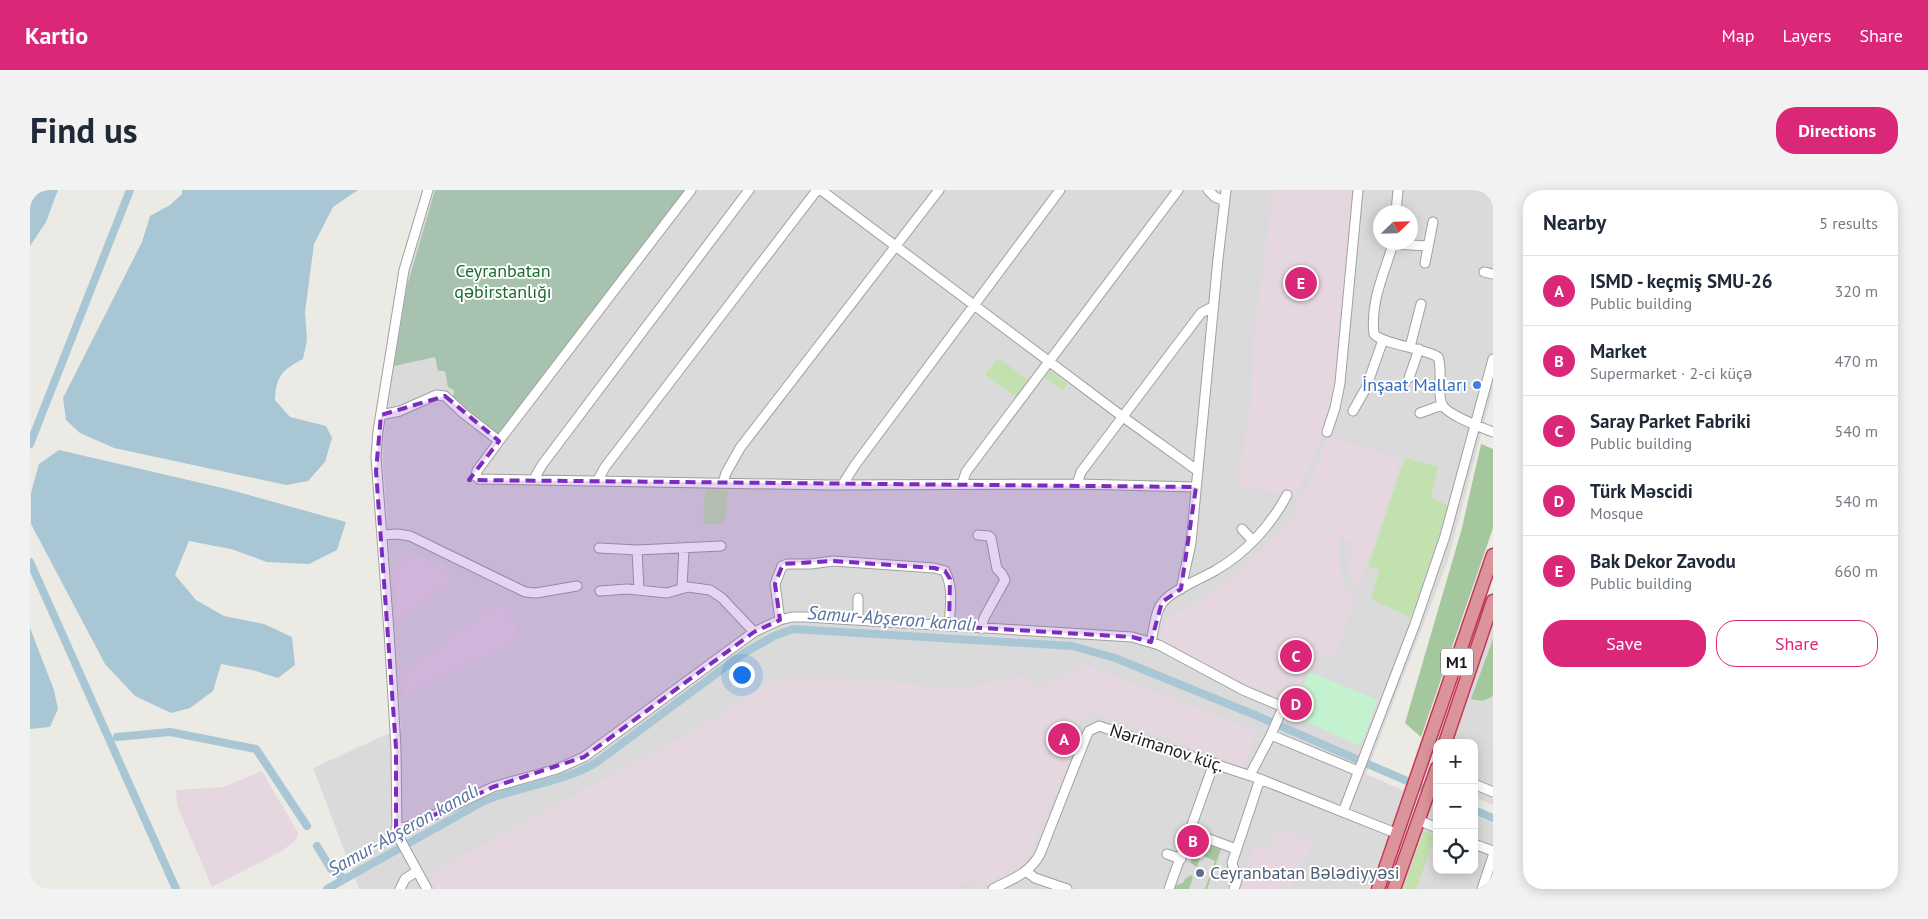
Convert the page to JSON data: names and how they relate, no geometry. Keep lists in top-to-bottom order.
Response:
{
  "streets": {
    "highway": ["M1"],
    "street": ["Nərimanov küç."]
  },
  "crossings": [
    ["M1", "Nərimanov küç."]
  ],
  "water": ["Samur-Abşeron kanalı"],
  "parks": ["Ceyranbatan qəbirstanlığı"],
  "places": ["İnşaat Malları", "Ceyranbatan Bələdiyyəsi"],
  "north": "top right",
  "page": {
    "header": "Kartio",
    "nav": ["Map", "Layers", "Share"],
    "title": "Find us",
    "buttons": [
      "Directions",
      ["Save", "Share"]
    ],
    "heading": ["Nearby", "5 results"],
    "list": [
      {
        "mark": "A",
        "name": "ISMD - keçmiş SMU-26",
        "note": "Public building",
        "value": "320 m"
      },
      {
        "mark": "B",
        "name": "Market",
        "note": "Supermarket · 2-ci küçə",
        "value": "470 m"
      },
      {
        "mark": "C",
        "name": "Saray Parket Fabriki",
        "note": "Public building",
        "value": "540 m"
      },
      {
        "mark": "D",
        "name": "Türk Məscidi",
        "note": "Mosque",
        "value": "540 m"
      },
      {
        "mark": "E",
        "name": "Bak Dekor Zavodu",
        "note": "Public building",
        "value": "660 m"
      }
    ],
    "pins": [
      "E",
      "C",
      "D",
      "A",
      "B"
    ],
    "map_buttons": ["+", "−"]
  }
}
